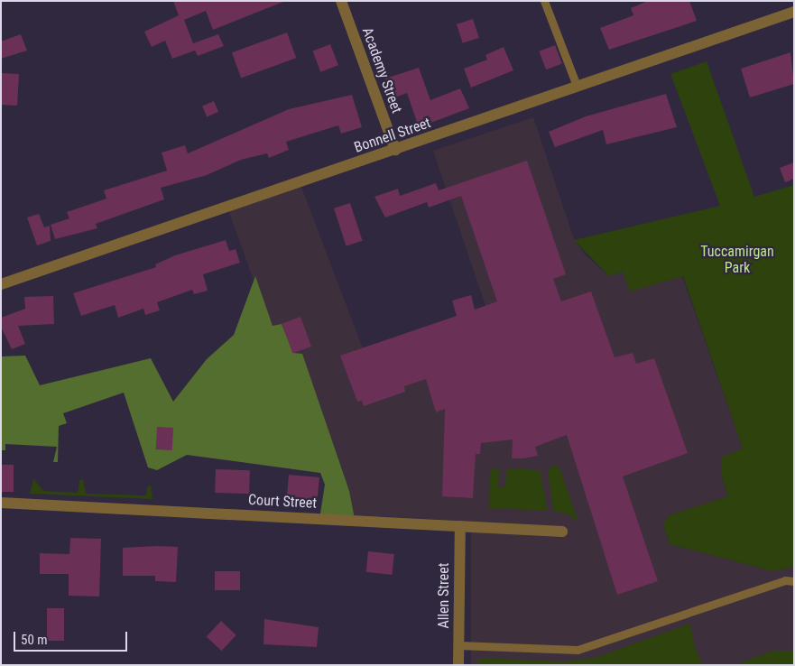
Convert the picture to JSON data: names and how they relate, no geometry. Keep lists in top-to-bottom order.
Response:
{
  "streets": {
    "street": [
      "Academy Street",
      "Bonnell Street",
      "Court Street",
      "Allen Street"
    ]
  },
  "crossings": [
    ["Academy Street", "Bonnell Street"],
    ["Court Street", "Allen Street"]
  ],
  "parks": ["Tuccamirgan Park"],
  "scale_bar": "50 m"
}
